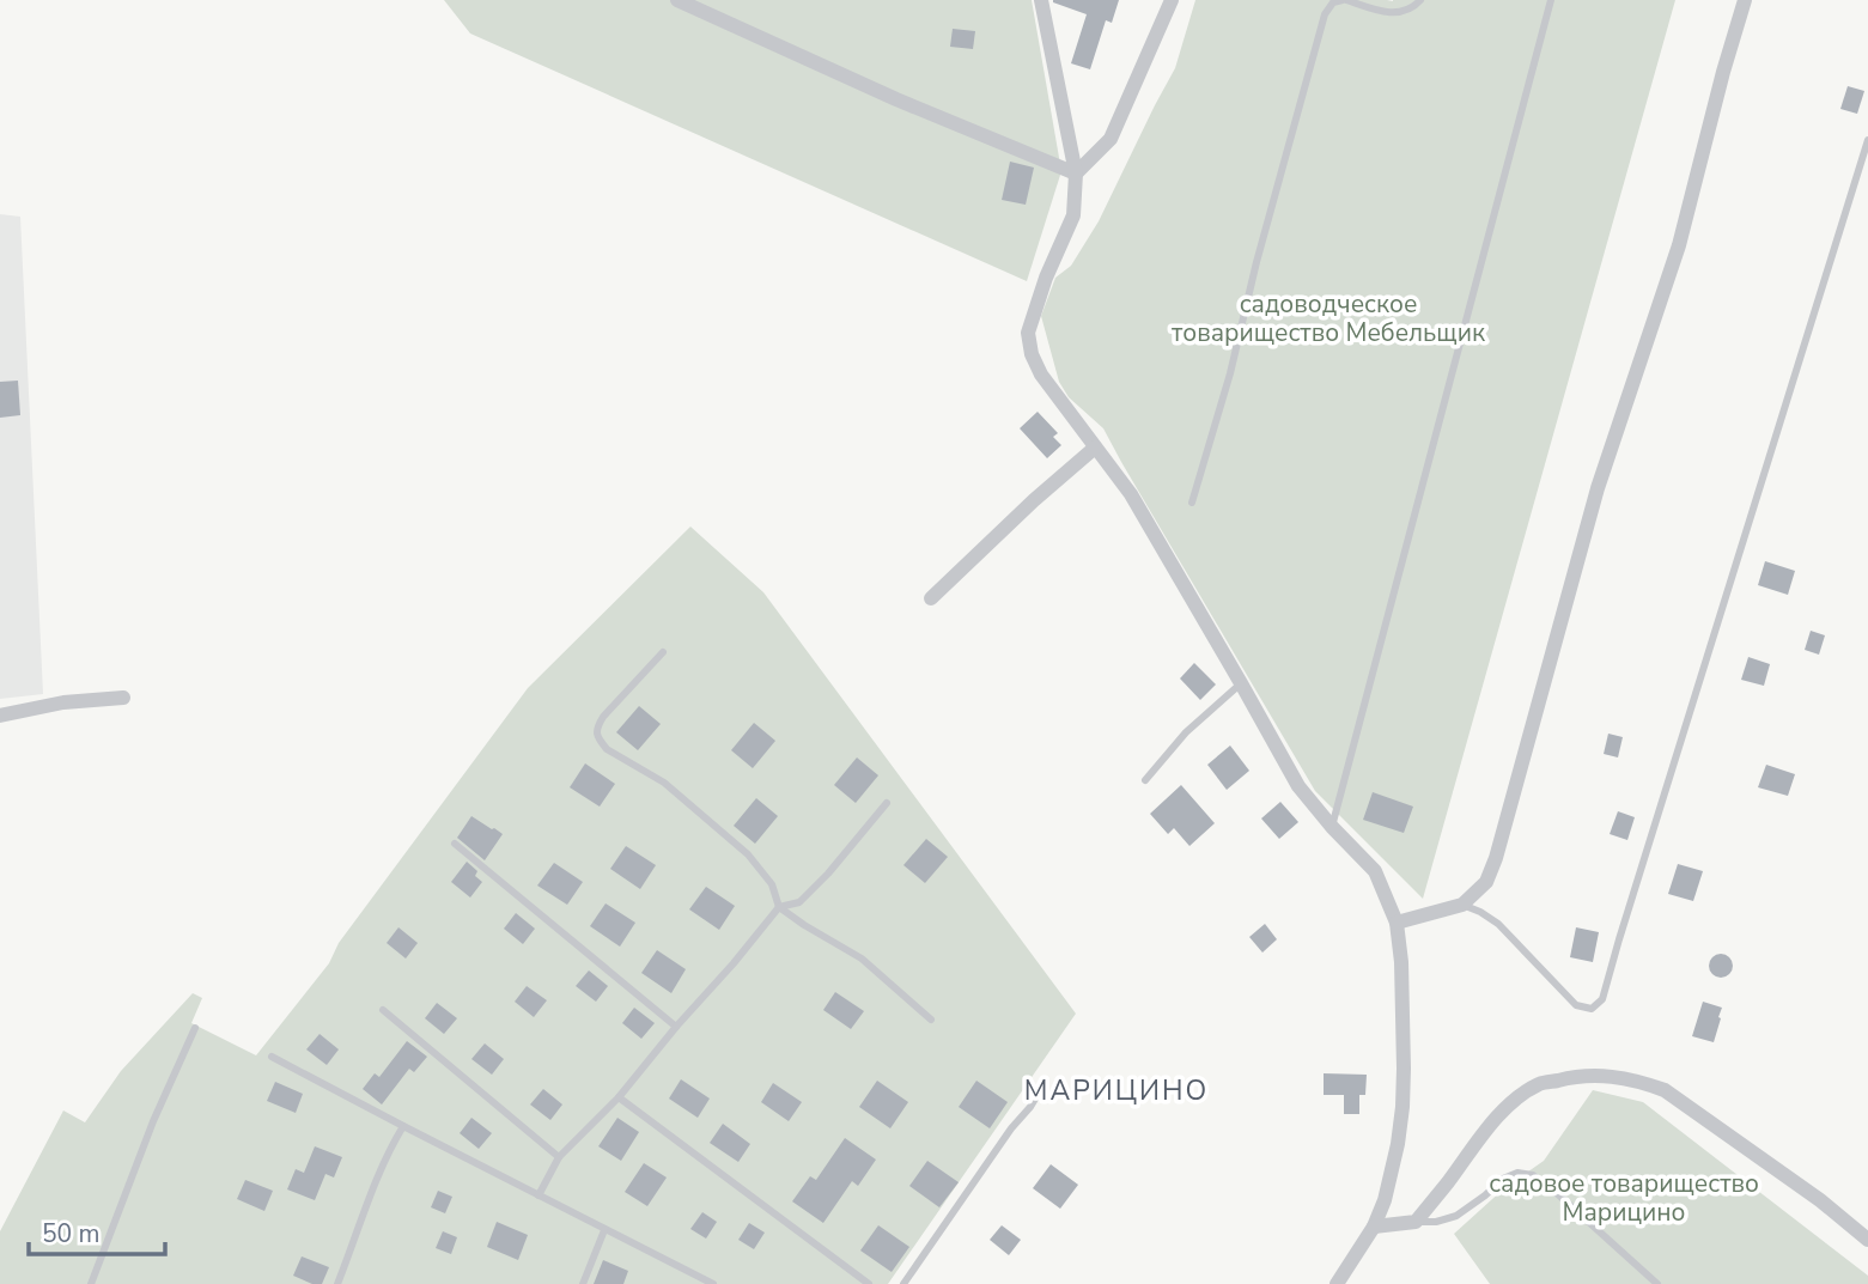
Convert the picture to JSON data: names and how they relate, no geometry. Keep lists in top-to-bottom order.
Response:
{
  "districts": ["МАРИЦИНО"],
  "parks": ["садоводческое товарищество Мебельщик", "садовое товарищество Марицино"],
  "scale_bar": "50 m"
}
